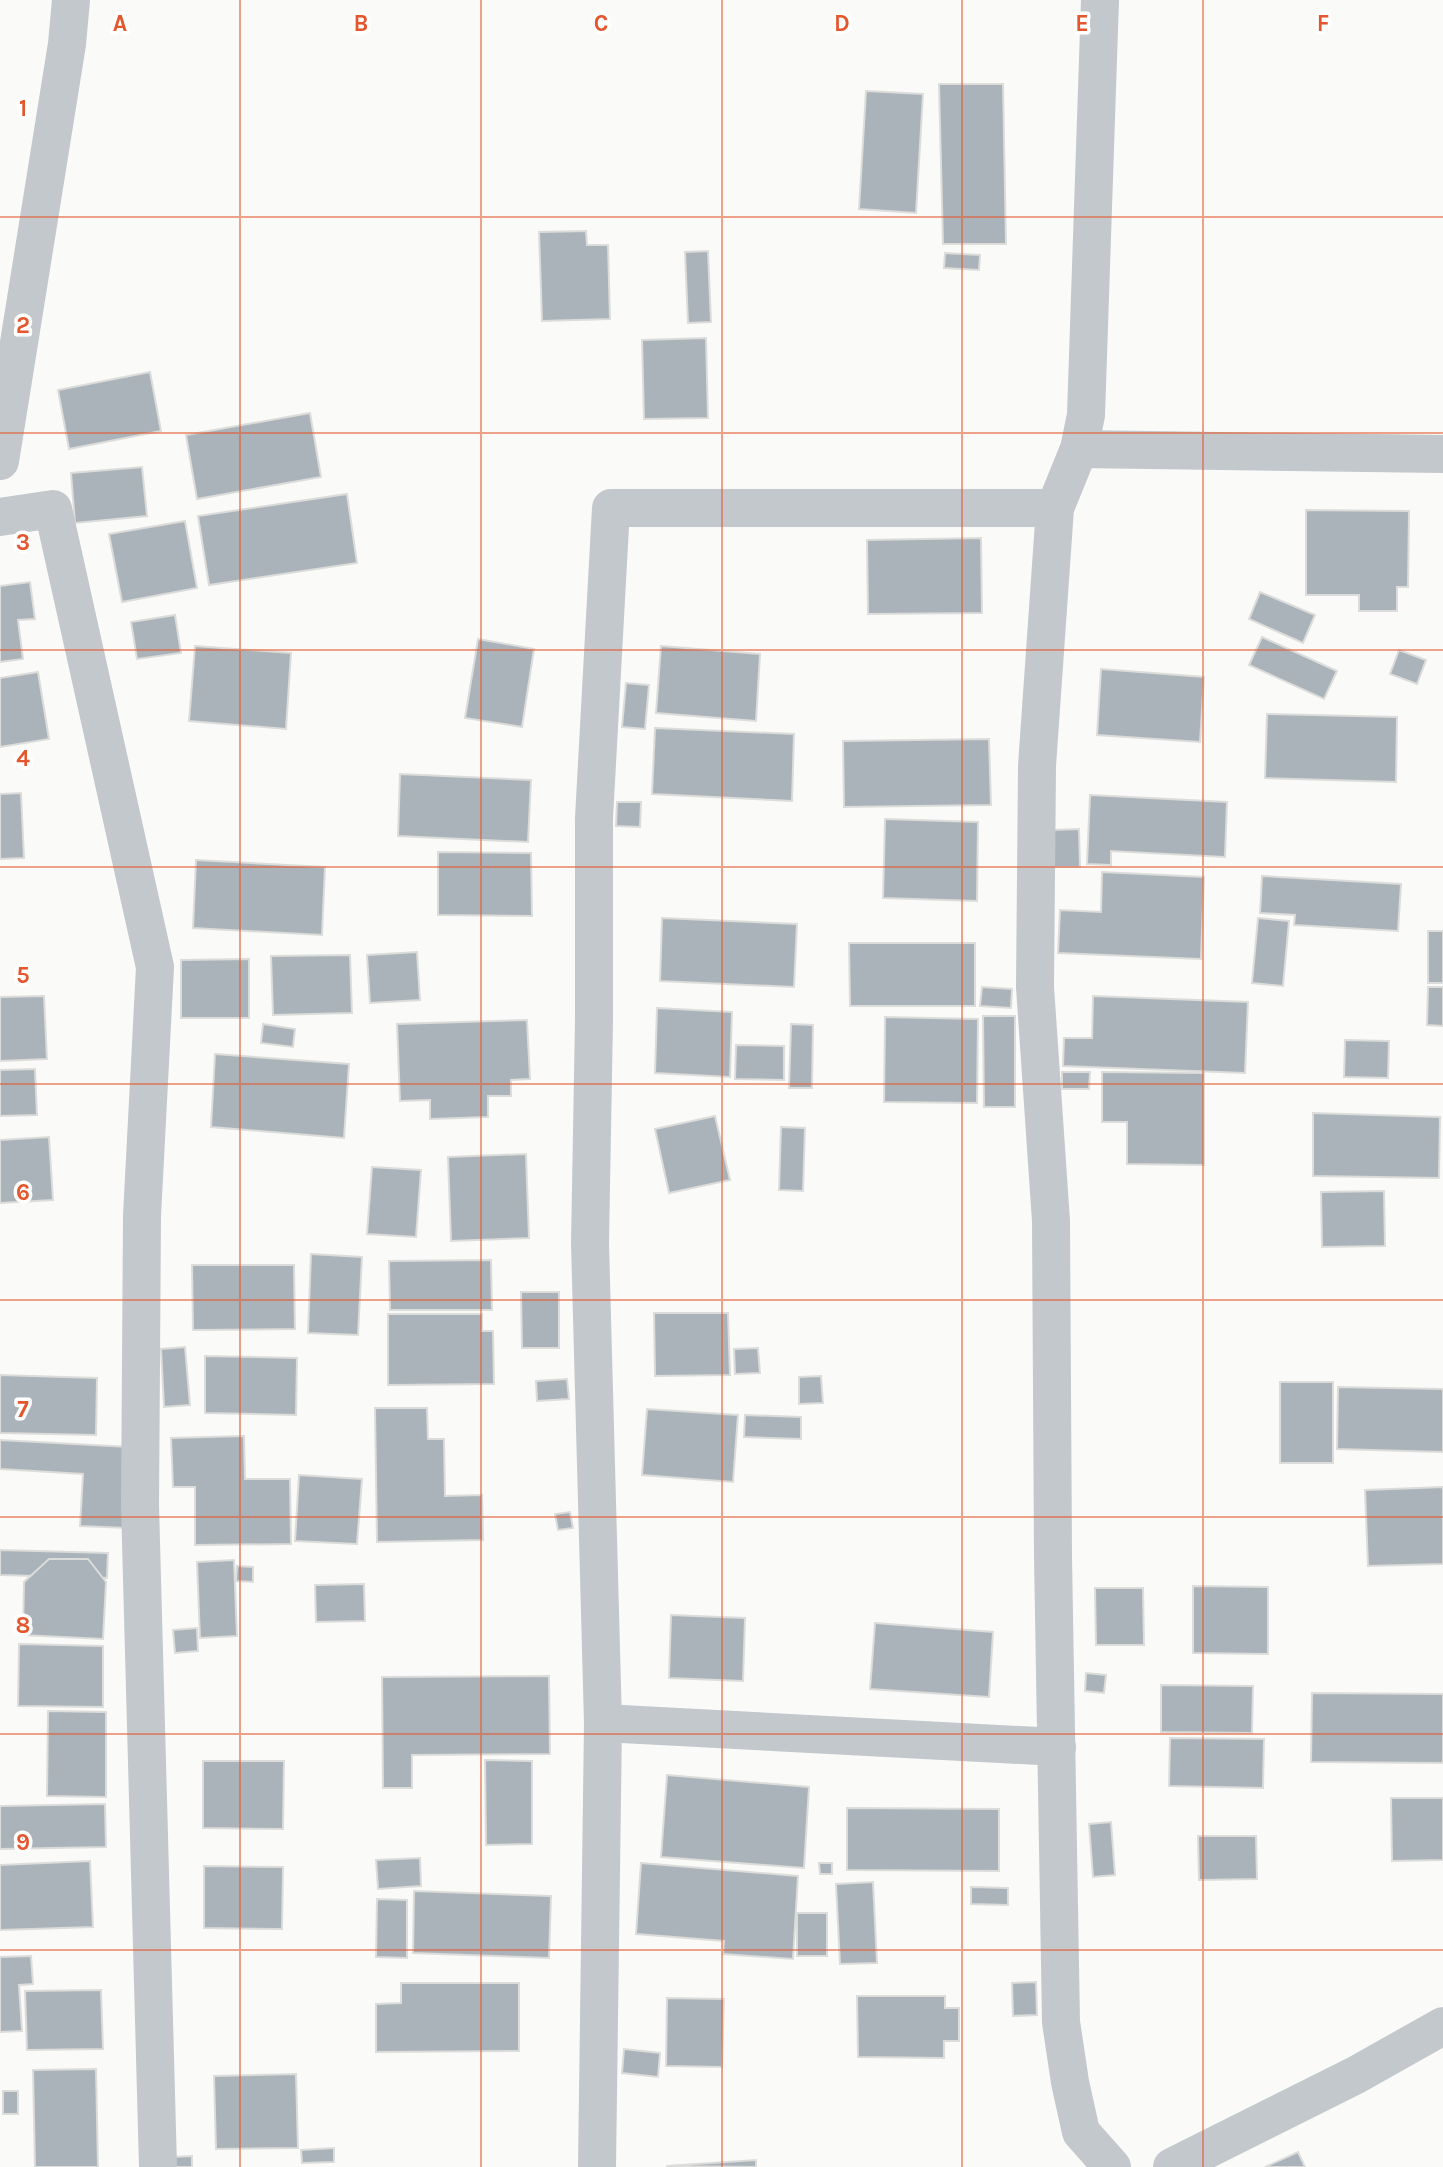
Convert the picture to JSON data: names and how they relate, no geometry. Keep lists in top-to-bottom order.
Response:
{
  "grid": {
    "columns": [
      "A",
      "B",
      "C",
      "D",
      "E",
      "F"
    ],
    "rows": [
      "1",
      "2",
      "3",
      "4",
      "5",
      "6",
      "7",
      "8",
      "9"
    ]
  }
}
